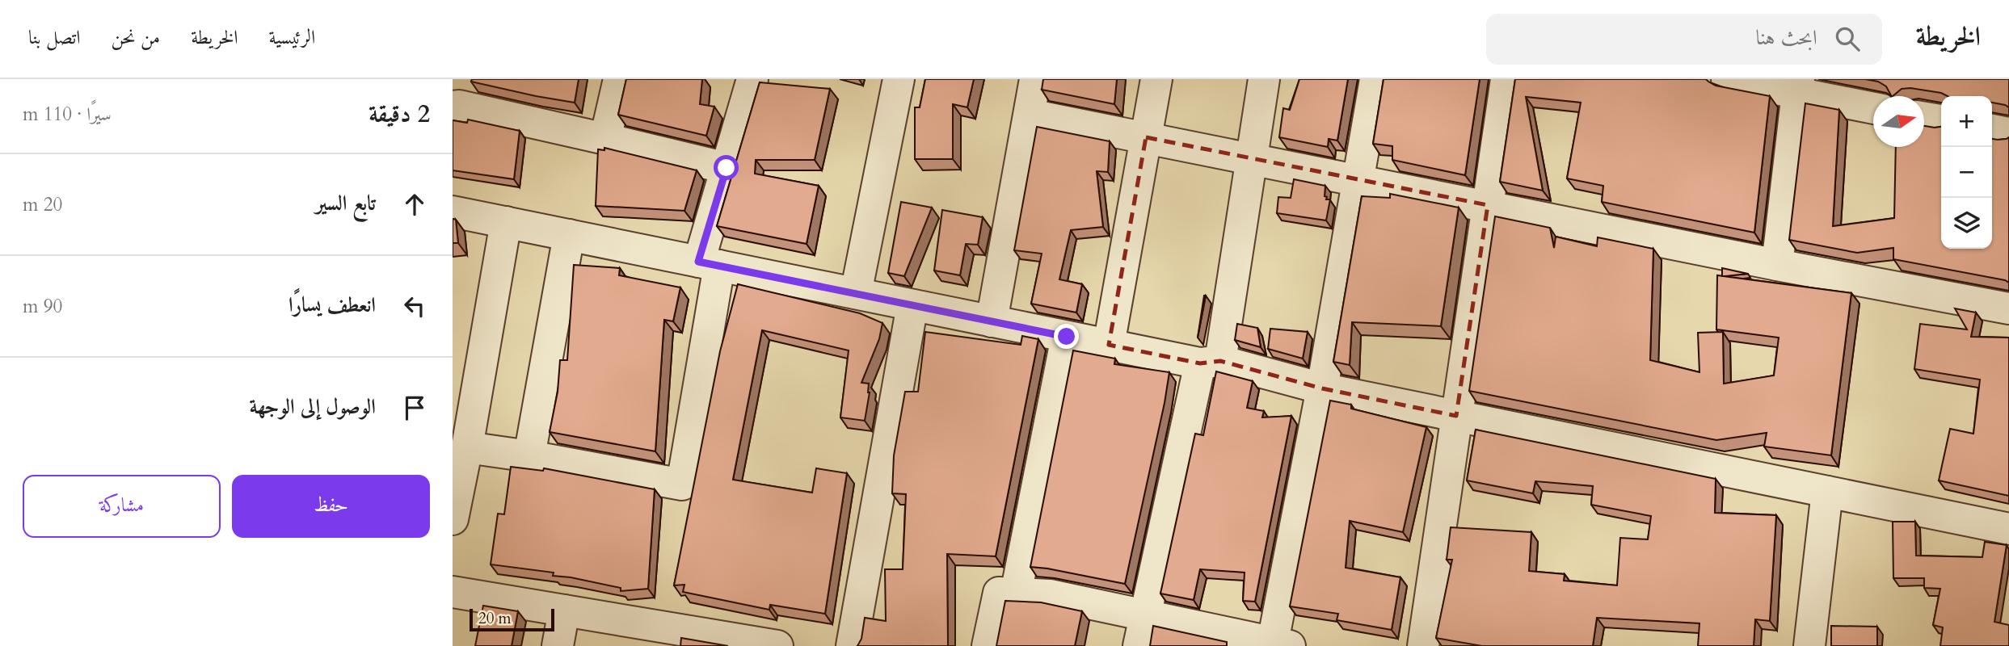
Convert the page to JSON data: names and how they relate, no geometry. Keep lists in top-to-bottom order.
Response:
{
  "scale_bar": "20 m",
  "north": "right",
  "page": {
    "header": "الخريطة",
    "search": "ابحث هنا",
    "nav": [
      "الرئيسية",
      "الخريطة",
      "من نحن",
      "اتصل بنا"
    ],
    "heading": ["2 دقيقة", "سيرًا · 110 m"],
    "map_buttons": ["+", "−"],
    "list": [
      ["تابع السير", "20 m"],
      ["انعطف يسارًا", "90 m"],
      "الوصول إلى الوجهة"
    ],
    "buttons": ["حفظ", "مشاركة"],
    "scale": "20 m"
  }
}
